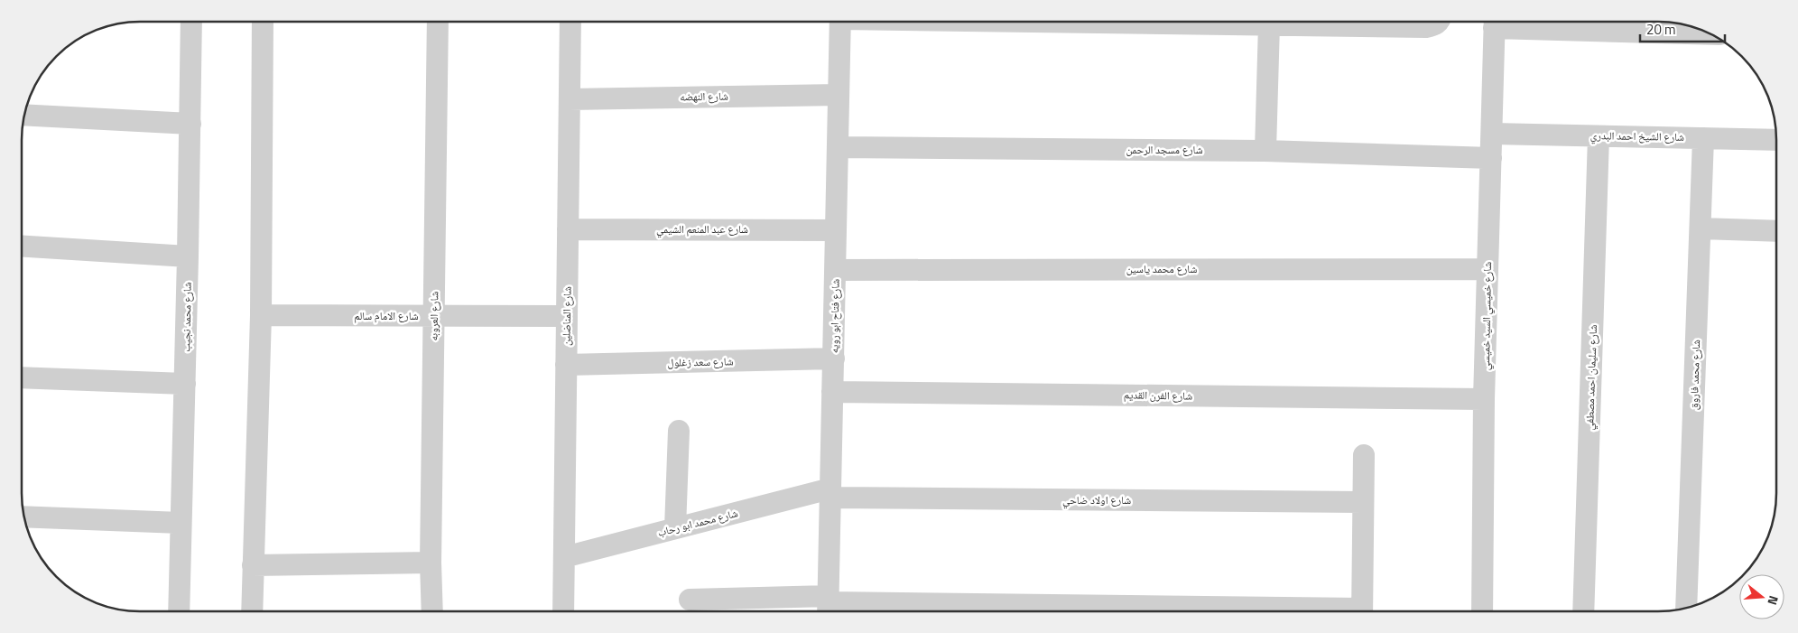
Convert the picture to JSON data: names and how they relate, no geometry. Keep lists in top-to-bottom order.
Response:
{
  "streets": {
    "street": [
      "شارع النهضه",
      "شارع الشيخ احمد البدري",
      "شارع مسجد الرحمن",
      "شارع عبد المنعم الشيمي",
      "شارع محمد ياسين",
      "شارع الامام سالم",
      "شارع العروبه",
      "شارع المناضلين",
      "شارع فتاح ابو رويه",
      "شارع خميسي السيد خميسي",
      "شارع محمد نجيب",
      "شارع سعد زغلول",
      "شارع محمد فاروق",
      "شارع سليمان احمد مصطفي",
      "شارع الفرن القديم",
      "شارع اولاد ضاحي",
      "شارع محمد ابو رحاب"
    ]
  },
  "crossings": [
    ["شارع النهضه", "شارع المناضلين"],
    ["شارع النهضه", "شارع فتاح ابو رويه"],
    ["شارع الشيخ احمد البدري", "شارع خميسي السيد خميسي"],
    ["شارع الشيخ احمد البدري", "شارع محمد فاروق"],
    ["شارع الشيخ احمد البدري", "شارع سليمان احمد مصطفي"],
    ["شارع مسجد الرحمن", "شارع فتاح ابو رويه"],
    ["شارع مسجد الرحمن", "شارع خميسي السيد خميسي"],
    ["شارع عبد المنعم الشيمي", "شارع المناضلين"],
    ["شارع عبد المنعم الشيمي", "شارع فتاح ابو رويه"],
    ["شارع محمد ياسين", "شارع فتاح ابو رويه"],
    ["شارع محمد ياسين", "شارع خميسي السيد خميسي"],
    ["شارع الامام سالم", "شارع العروبه"],
    ["شارع الامام سالم", "شارع المناضلين"],
    ["شارع المناضلين", "شارع سعد زغلول"],
    ["شارع المناضلين", "شارع محمد ابو رحاب"],
    ["شارع فتاح ابو رويه", "شارع سعد زغلول"],
    ["شارع فتاح ابو رويه", "شارع الفرن القديم"],
    ["شارع فتاح ابو رويه", "شارع اولاد ضاحي"],
    ["شارع فتاح ابو رويه", "شارع محمد ابو رحاب"],
    ["شارع خميسي السيد خميسي", "شارع الفرن القديم"],
    ["شارع اولاد ضاحي", "شارع محمد ابو رحاب"]
  ],
  "scale_bar": "20 m",
  "north": "right"
}
